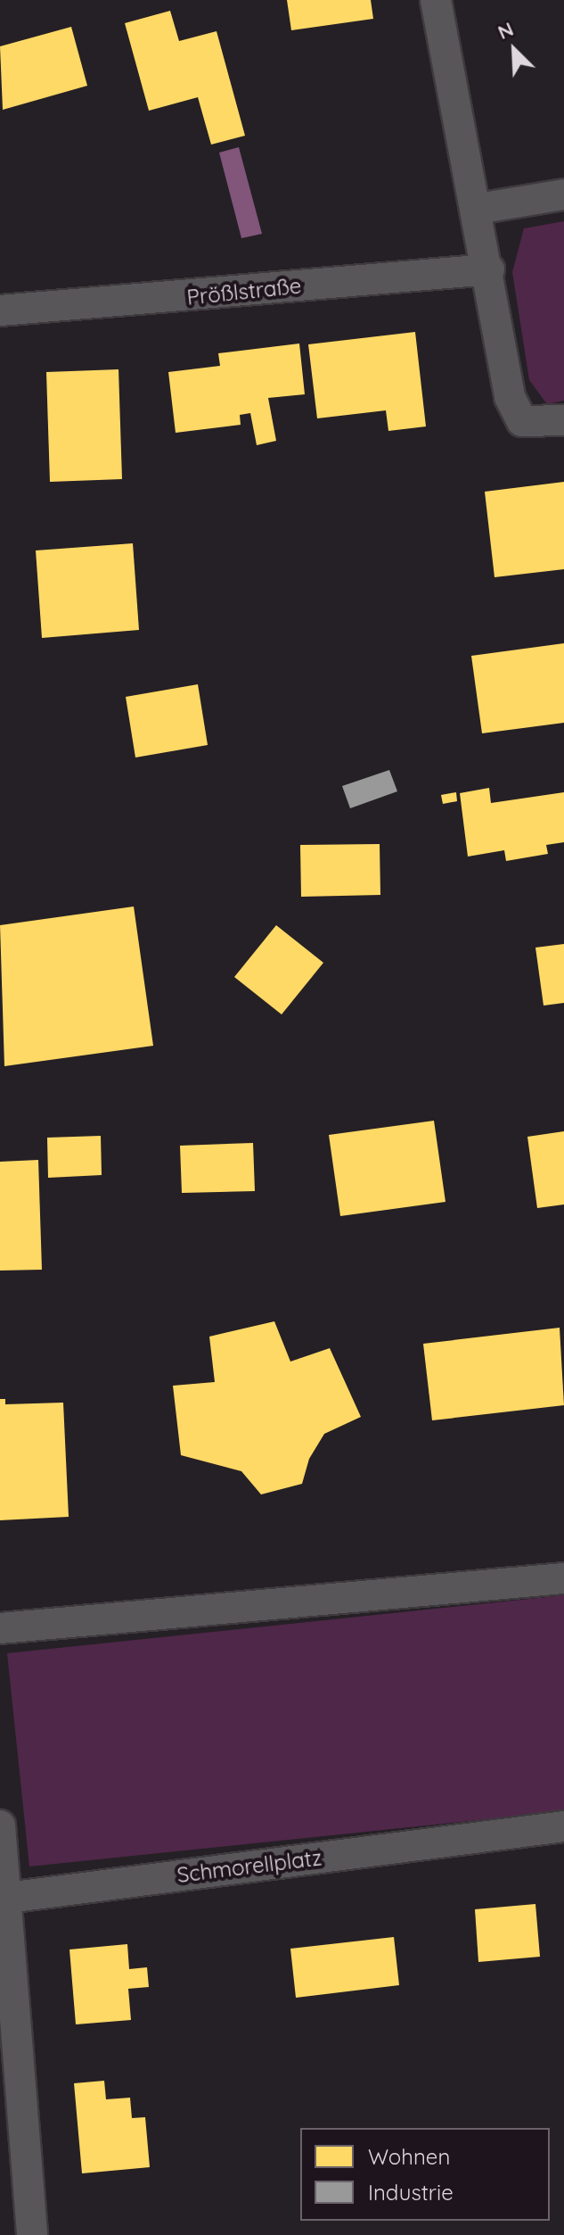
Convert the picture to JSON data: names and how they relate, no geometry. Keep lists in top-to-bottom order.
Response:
{
  "streets": {
    "street": ["Prößlstraße", "Schmorellplatz"]
  },
  "legend": ["Wohnen", "Industrie"],
  "north": "top left"
}
